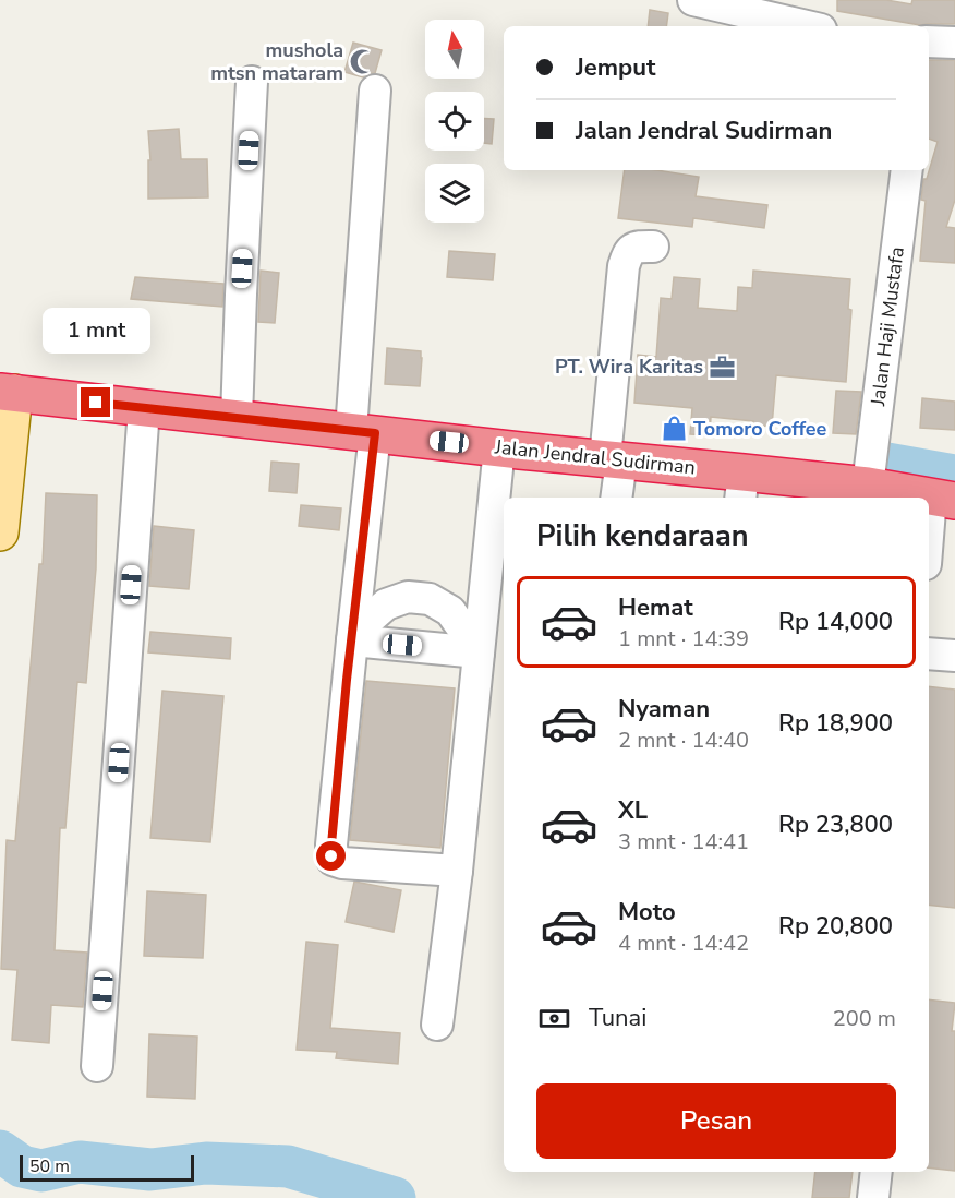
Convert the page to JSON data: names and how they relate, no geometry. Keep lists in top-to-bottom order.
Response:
{
  "streets": {
    "highway": ["Jalan Jendral Sudirman"],
    "street": ["Jalan Haji Mustafa"]
  },
  "crossings": [
    ["Jalan Haji Mustafa", "Jalan Jendral Sudirman"]
  ],
  "places": {
    "mosque": ["mushola mtsn mataram"],
    "office": ["PT. Wira Karitas"],
    "shop": ["Tomoro Coffee"]
  },
  "scale_bar": "50 m",
  "north": "top",
  "page": {
    "banner": ["Jemput", "Jalan Jendral Sudirman"],
    "bubble": "1 mnt",
    "heading": "Pilih kendaraan",
    "list": [
      {
        "name": "Hemat",
        "note": "1 mnt · 14:39",
        "value": "Rp 14,000"
      },
      {
        "name": "Nyaman",
        "note": "2 mnt · 14:40",
        "value": "Rp 18,900"
      },
      {
        "name": "XL",
        "note": "3 mnt · 14:41",
        "value": "Rp 23,800"
      },
      {
        "name": "Moto",
        "note": "4 mnt · 14:42",
        "value": "Rp 20,800"
      }
    ],
    "pay": ["Tunai", "200 m"],
    "buttons": "Pesan",
    "scale": "50 m"
  }
}
